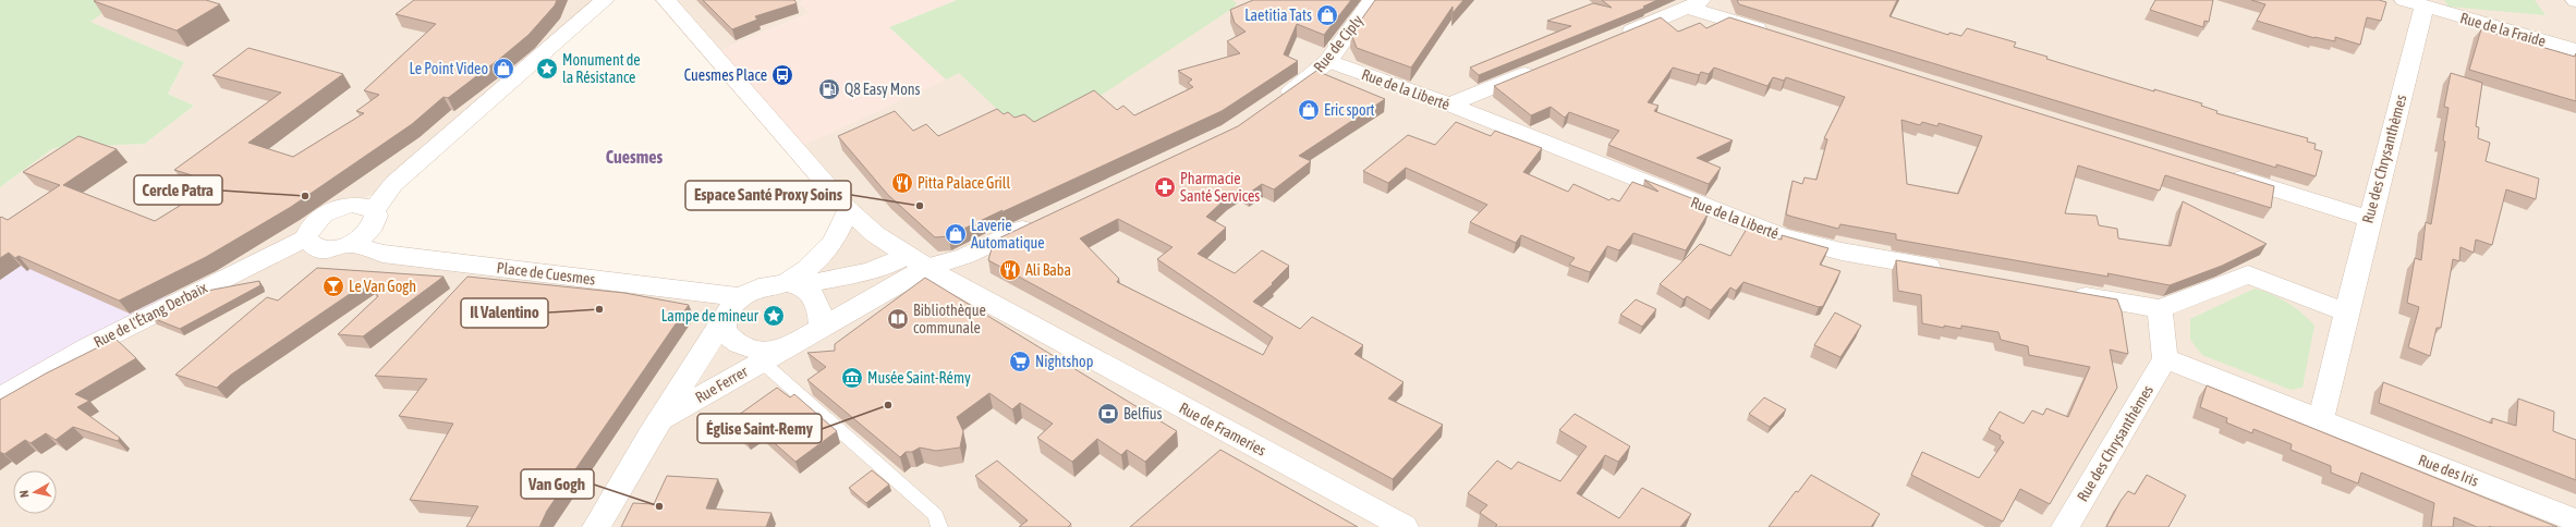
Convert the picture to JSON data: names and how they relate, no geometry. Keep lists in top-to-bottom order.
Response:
{
  "streets": {
    "street": [
      "Rue de la Fraide",
      "Rue de Ciply",
      "Rue de la Liberté",
      "Rue des Chrysanthèmes",
      "Place de Cuesmes",
      "Rue de l'Étang Derbaix",
      "Rue Ferrer",
      "Rue de Frameries",
      "Rue des Iris"
    ]
  },
  "crossings": [
    ["Rue de la Fraide", "Rue des Chrysanthèmes"],
    ["Rue de Ciply", "Rue de la Liberté"],
    ["Rue des Chrysanthèmes", "Rue des Iris"],
    ["Place de Cuesmes", "Rue Ferrer"]
  ],
  "districts": ["Cuesmes"],
  "places": {
    "shop": [
      "Laetitia Tats",
      "Le Point Video",
      "Eric sport",
      "Laverie Automatique"
    ],
    "place": ["Monument de la Résistance", "Lampe de mineur"],
    "bus stop": ["Cuesmes Place"],
    "fuel station": ["Q8 Easy Mons"],
    "restaurant": ["Pitta Palace Grill", "Ali Baba"],
    "pharmacy": ["Pharmacie Santé Services"],
    "other": [
      "Cercle Patra",
      "Espace Santé Proxy Soins",
      "Il Valentino",
      "Église Saint-Remy",
      "Van Gogh"
    ],
    "bar": ["Le Van Gogh"],
    "library": ["Bibliothèque communale"],
    "supermarket": ["Nightshop"],
    "museum": ["Musée Saint-Rémy"],
    "bank": ["Belfius"]
  },
  "north": "left"
}
